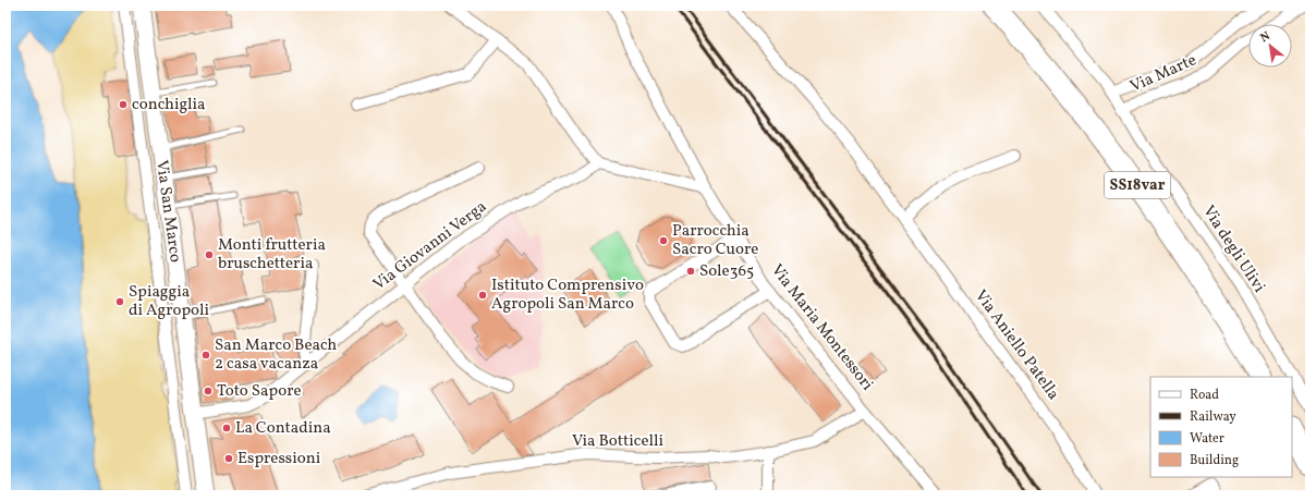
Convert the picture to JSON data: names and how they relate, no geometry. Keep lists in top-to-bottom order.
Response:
{
  "streets": {
    "highway": ["SS18var"],
    "main road": ["Via San Marco"],
    "street": [
      "Via Marte",
      "Via Giovanni Verga",
      "Via degli Ulivi",
      "Via Maria Montessori",
      "Via Aniello Patella",
      "Via Botticelli"
    ]
  },
  "crossings": [
    ["Via Marte", "Via degli Ulivi"],
    ["Via San Marco", "Via Giovanni Verga"],
    ["Via Maria Montessori", "Via Botticelli"]
  ],
  "places": [
    "conchiglia",
    "Parrocchia Sacro Cuore",
    "Monti frutteria bruschetteria",
    "Sole365",
    "Istituto Comprensivo Agropoli San Marco",
    "Spiaggia di Agropoli",
    "San Marco Beach 2 casa vacanza",
    "Toto Sapore",
    "La Contadina",
    "Espressioni"
  ],
  "legend": [
    "Road",
    "Railway",
    "Water",
    "Building"
  ],
  "north": "top left"
}
